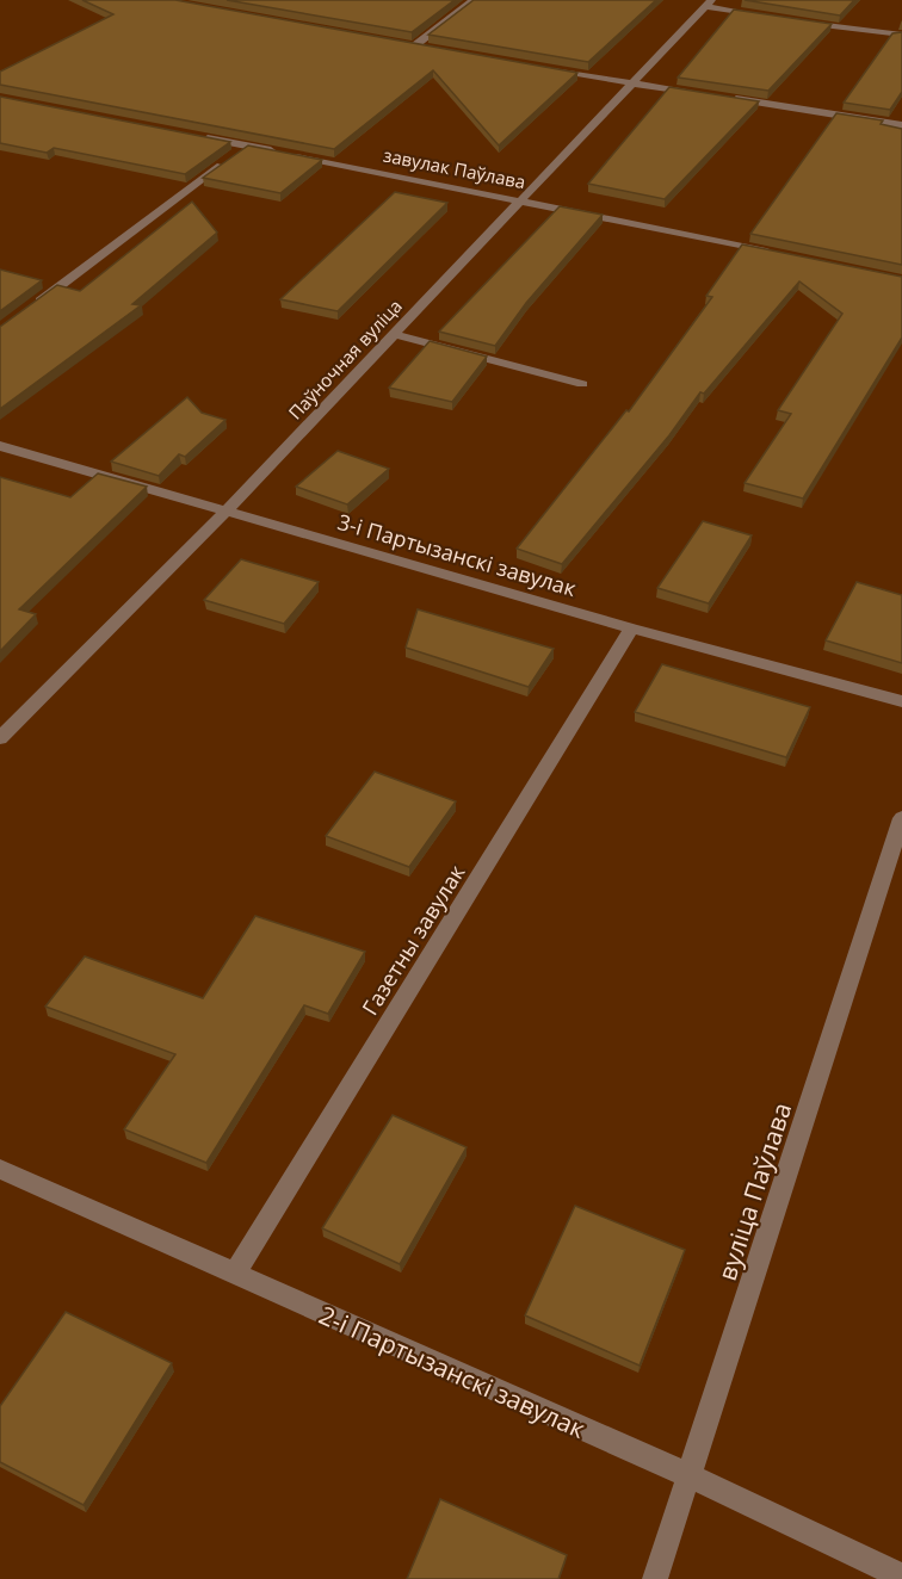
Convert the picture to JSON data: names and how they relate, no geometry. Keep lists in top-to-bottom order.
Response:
{
  "streets": {
    "street": [
      "завулак Паўлава",
      "Паўночная вуліца",
      "3-і Партызанскі завулак",
      "Газетны завулак",
      "вуліца Паўлава",
      "2-і Партызанскі завулак"
    ]
  },
  "crossings": [
    ["завулак Паўлава", "Паўночная вуліца"],
    ["Паўночная вуліца", "3-і Партызанскі завулак"],
    ["3-і Партызанскі завулак", "Газетны завулак"],
    ["Газетны завулак", "2-і Партызанскі завулак"],
    ["вуліца Паўлава", "2-і Партызанскі завулак"]
  ]
}
